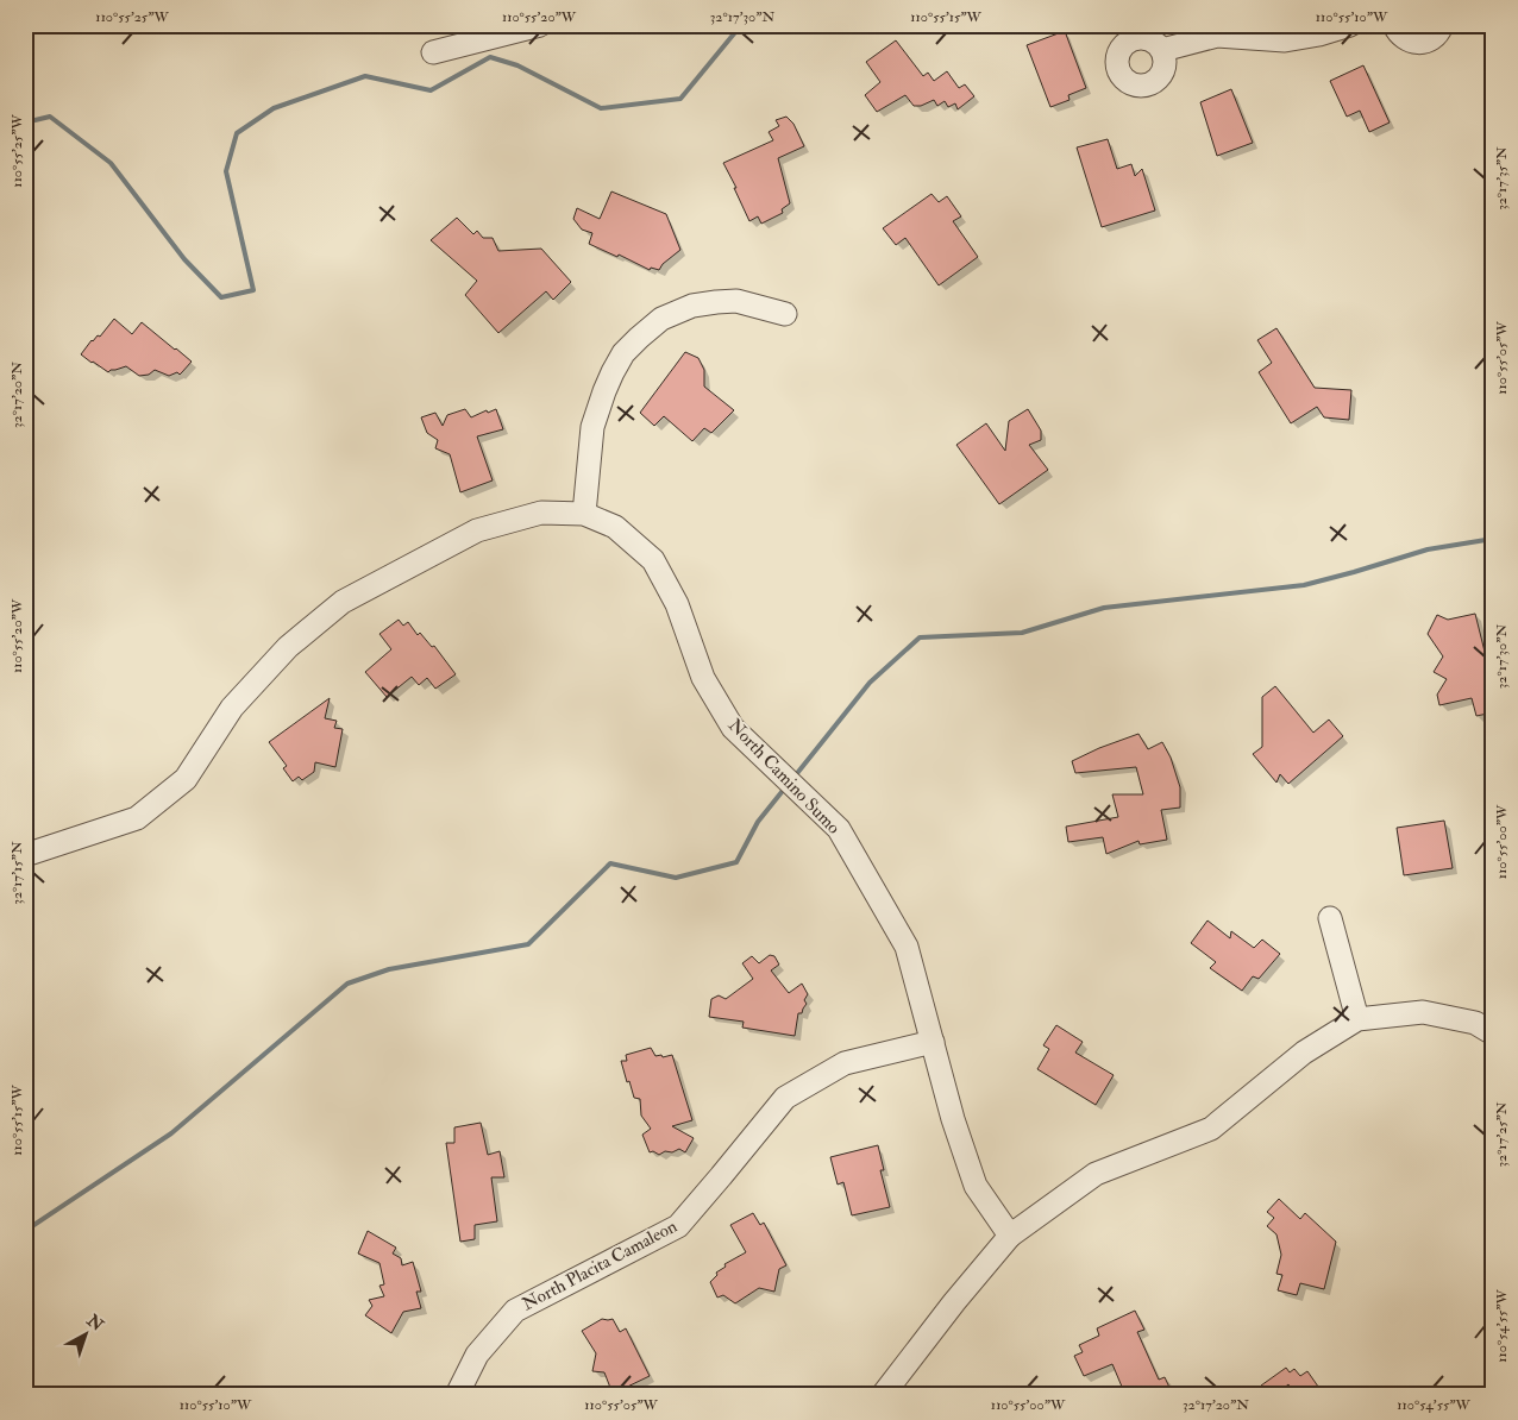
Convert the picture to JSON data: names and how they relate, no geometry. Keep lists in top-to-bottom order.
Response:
{
  "streets": {
    "street": ["North Camino Sumo", "North Placita Camaleon"]
  },
  "crossings": [
    ["North Camino Sumo", "North Placita Camaleon"]
  ],
  "north": "top right",
  "coordinates": [
    "110°55'25\"W",
    "110°55'20\"W",
    "32°17'30\"N",
    "110°55'15\"W",
    "110°55'10\"W",
    "32°17'35\"N",
    "110°55'05\"W",
    "32°17'20\"N",
    "110°55'00\"W",
    "32°17'15\"N",
    "32°17'25\"N",
    "110°54'55\"W"
  ]
}
